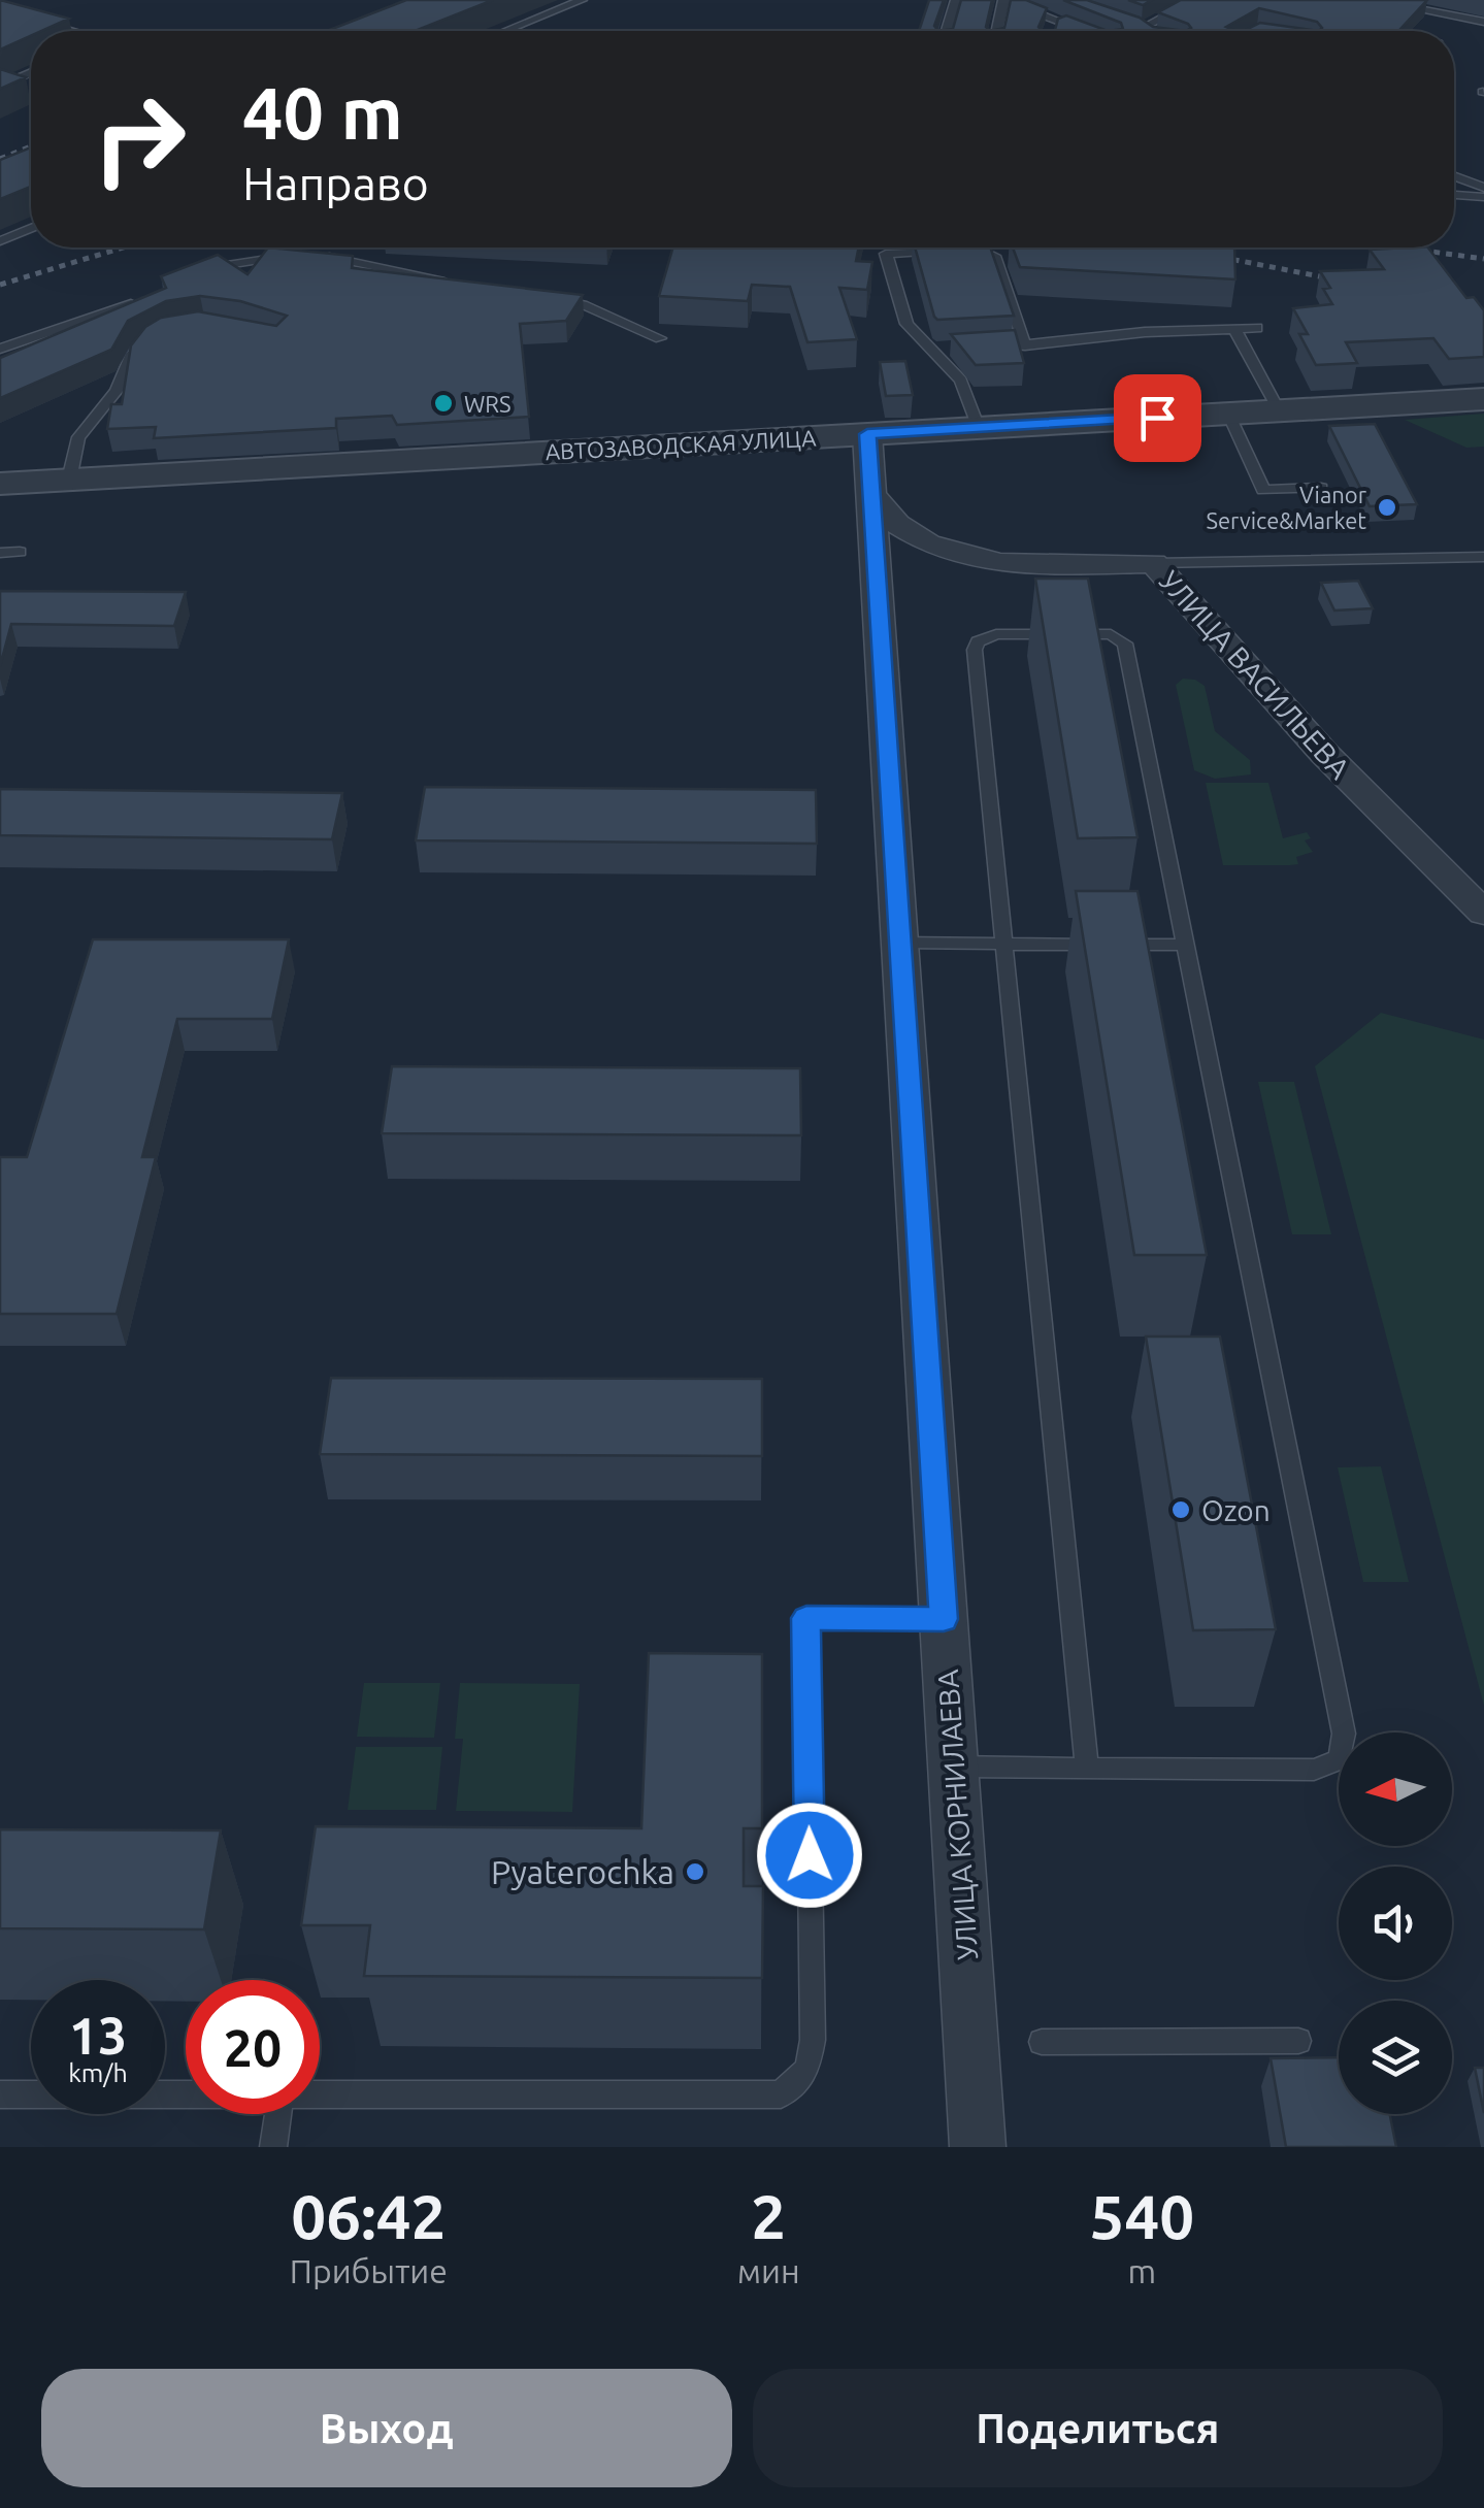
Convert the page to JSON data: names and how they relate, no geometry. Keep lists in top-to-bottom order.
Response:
{
  "streets": {
    "street": ["АВТОЗАВОДСКАЯ УЛИЦА", "УЛИЦА ВАСИЛЬЕВА", "УЛИЦА КОРНИЛАЕВА"]
  },
  "crossings": [
    ["АВТОЗАВОДСКАЯ УЛИЦА", "УЛИЦА КОРНИЛАЕВА"],
    ["УЛИЦА ВАСИЛЬЕВА", "УЛИЦА КОРНИЛАЕВА"]
  ],
  "places": [
    "WRS",
    "Vianor Service&Market",
    "Ozon",
    "Pyaterochka"
  ],
  "north": "left",
  "page": {
    "turn": ["40 m", "Направо"],
    "speed": "13 km/h",
    "limit": "20",
    "eta": [
      "06:42",
      "Прибытие",
      "2",
      "мин",
      "540",
      "m"
    ],
    "buttons": ["Выход", "Поделиться"]
  }
}
